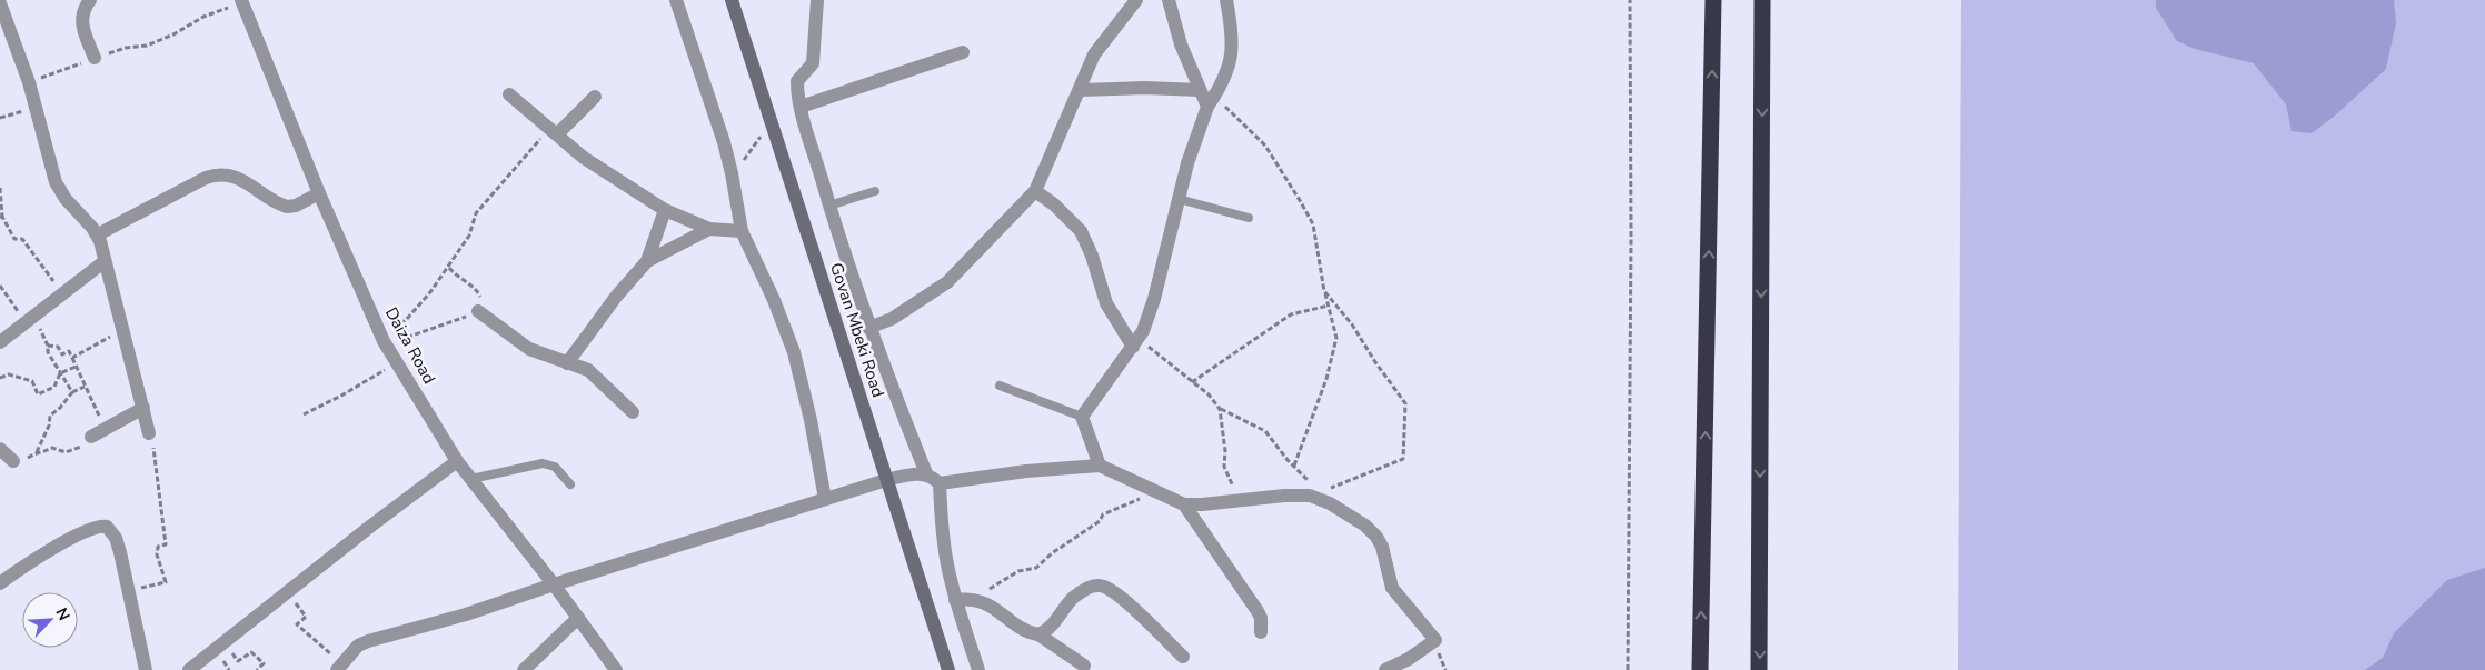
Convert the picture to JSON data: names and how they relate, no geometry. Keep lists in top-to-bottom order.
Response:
{
  "streets": {
    "main road": ["Govan Mbeki Road"],
    "street": ["Daiza Road"]
  },
  "north": "top right"
}
